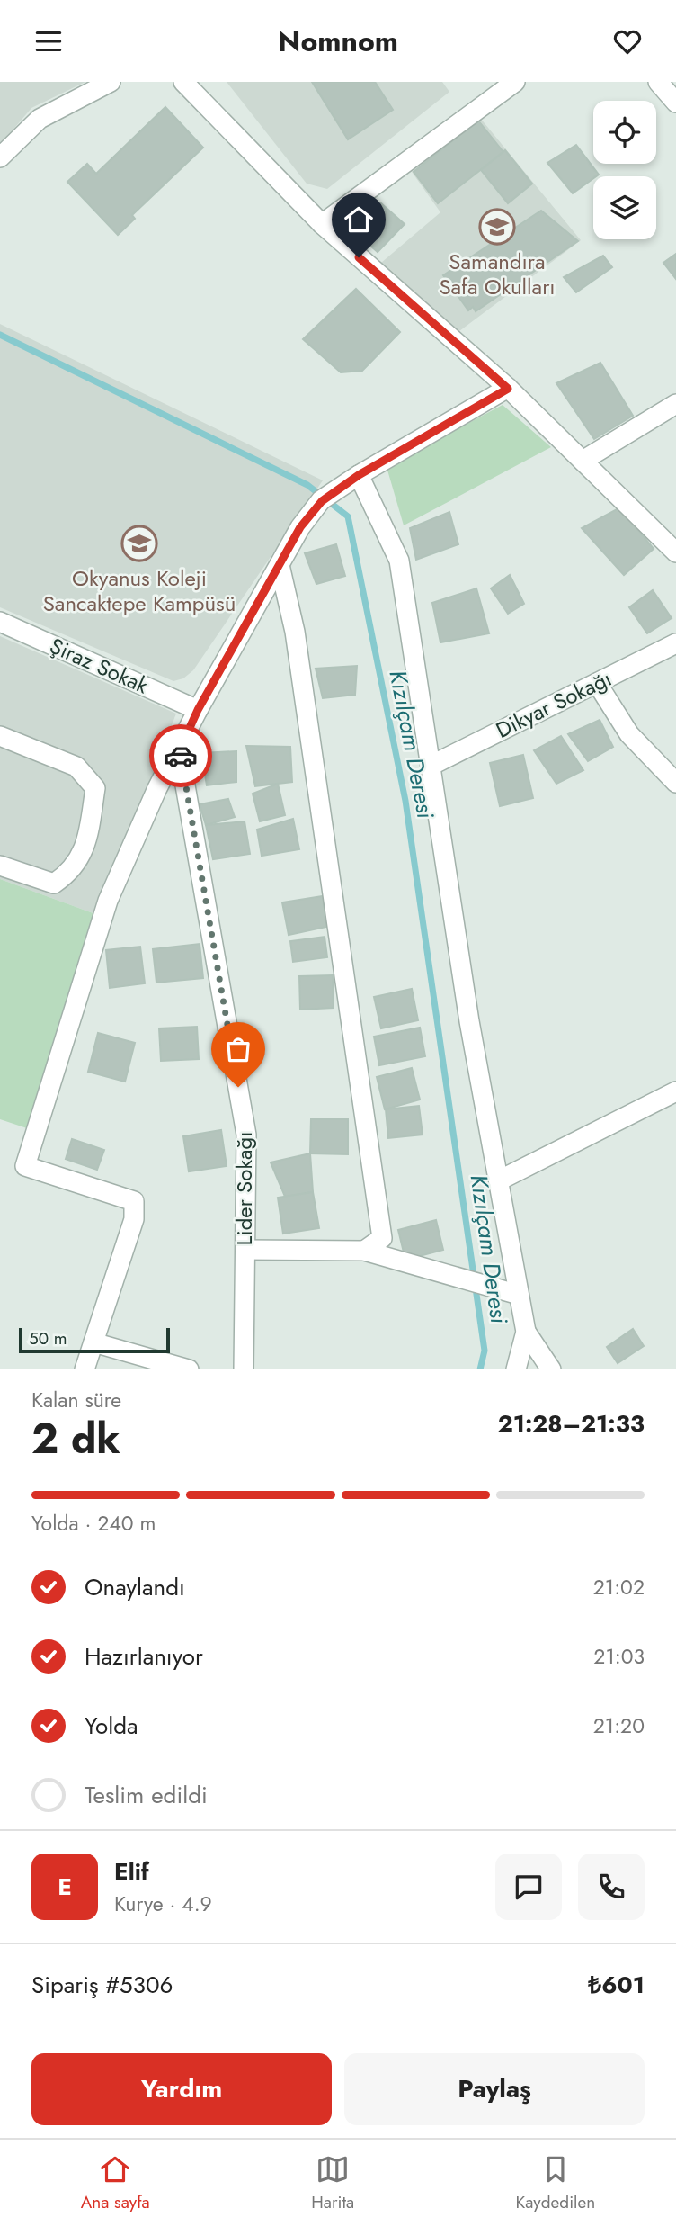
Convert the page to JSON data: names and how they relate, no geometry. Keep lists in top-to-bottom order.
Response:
{
  "streets": {
    "street": ["Şiraz Sokak", "Dikyar Sokağı", "Lider Sokağı"]
  },
  "water": ["Kızılçam Deresi"],
  "places": {
    "school or university": ["Samandıra Safa Okulları", "Okyanus Koleji Sancaktepe Kampüsü"]
  },
  "scale_bar": "50 m",
  "page": {
    "header": "Nomnom",
    "scale": "50 m",
    "heading": ["2 dk", "Kalan süre", "21:28–21:33"],
    "panel": [
      "Elif",
      "Kurye · 4.9",
      "Sipariş #5306",
      "₺601"
    ],
    "bar": "Yolda · 240 m",
    "list": [
      ["Onaylandı", "21:02"],
      ["Hazırlanıyor", "21:03"],
      ["Yolda", "21:20"],
      "Teslim edildi"
    ],
    "round": "E",
    "buttons": ["Yardım", "Paylaş"],
    "tabs": ["Ana sayfa", "Harita", "Kaydedilen"]
  }
}
